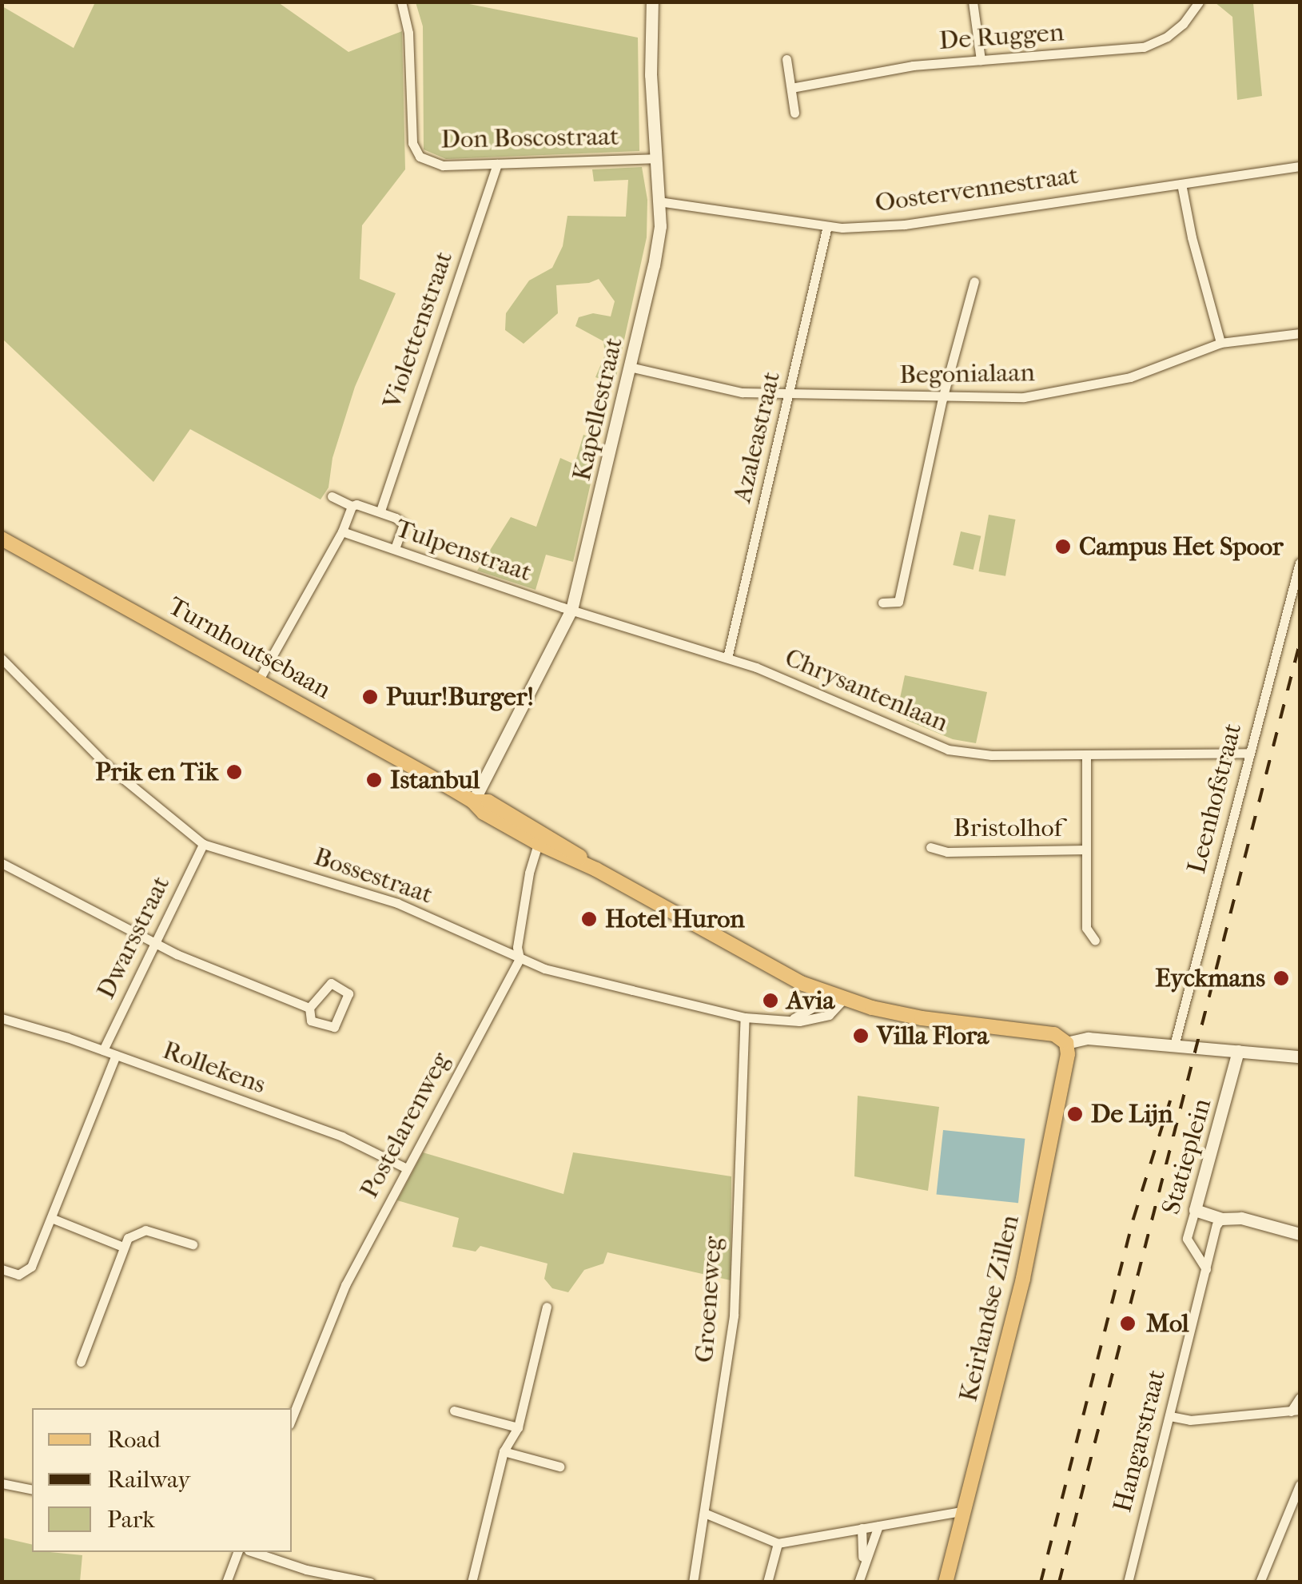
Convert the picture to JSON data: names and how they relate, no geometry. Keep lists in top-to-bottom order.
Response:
{
  "streets": {
    "main road": ["Turnhoutsebaan", "Keirlandse Zillen"],
    "street": [
      "De Ruggen",
      "Don Boscostraat",
      "Oostervennestraat",
      "Violettenstraat",
      "Begonialaan",
      "Kapellestraat",
      "Azaleastraat",
      "Tulpenstraat",
      "Chrysantenlaan",
      "Leenhofstraat",
      "Bristolhof",
      "Bossestraat",
      "Dwarsstraat",
      "Rollekens",
      "Postelarenweg",
      "Statieplein",
      "Groeneweg",
      "Hangarstraat"
    ]
  },
  "crossings": [
    ["Don Boscostraat", "Violettenstraat"],
    ["Don Boscostraat", "Kapellestraat"],
    ["Oostervennestraat", "Kapellestraat"],
    ["Oostervennestraat", "Azaleastraat"],
    ["Begonialaan", "Kapellestraat"],
    ["Begonialaan", "Azaleastraat"],
    ["Kapellestraat", "Tulpenstraat"],
    ["Kapellestraat", "Turnhoutsebaan"],
    ["Kapellestraat", "Chrysantenlaan"],
    ["Azaleastraat", "Chrysantenlaan"],
    ["Tulpenstraat", "Chrysantenlaan"],
    ["Turnhoutsebaan", "Leenhofstraat"],
    ["Turnhoutsebaan", "Bossestraat"],
    ["Turnhoutsebaan", "Postelarenweg"],
    ["Turnhoutsebaan", "Statieplein"],
    ["Turnhoutsebaan", "Keirlandse Zillen"],
    ["Chrysantenlaan", "Leenhofstraat"],
    ["Chrysantenlaan", "Bristolhof"],
    ["Bossestraat", "Dwarsstraat"],
    ["Bossestraat", "Postelarenweg"],
    ["Bossestraat", "Groeneweg"],
    ["Dwarsstraat", "Rollekens"],
    ["Rollekens", "Postelarenweg"],
    ["Statieplein", "Hangarstraat"]
  ],
  "places": [
    "Campus Het Spoor",
    "Puur!Burger!",
    "Prik en Tik",
    "Istanbul",
    "Hotel Huron",
    "Eyckmans",
    "Avia",
    "Villa Flora",
    "De Lijn",
    "Mol"
  ],
  "legend": ["Road", "Railway", "Park"]
}
